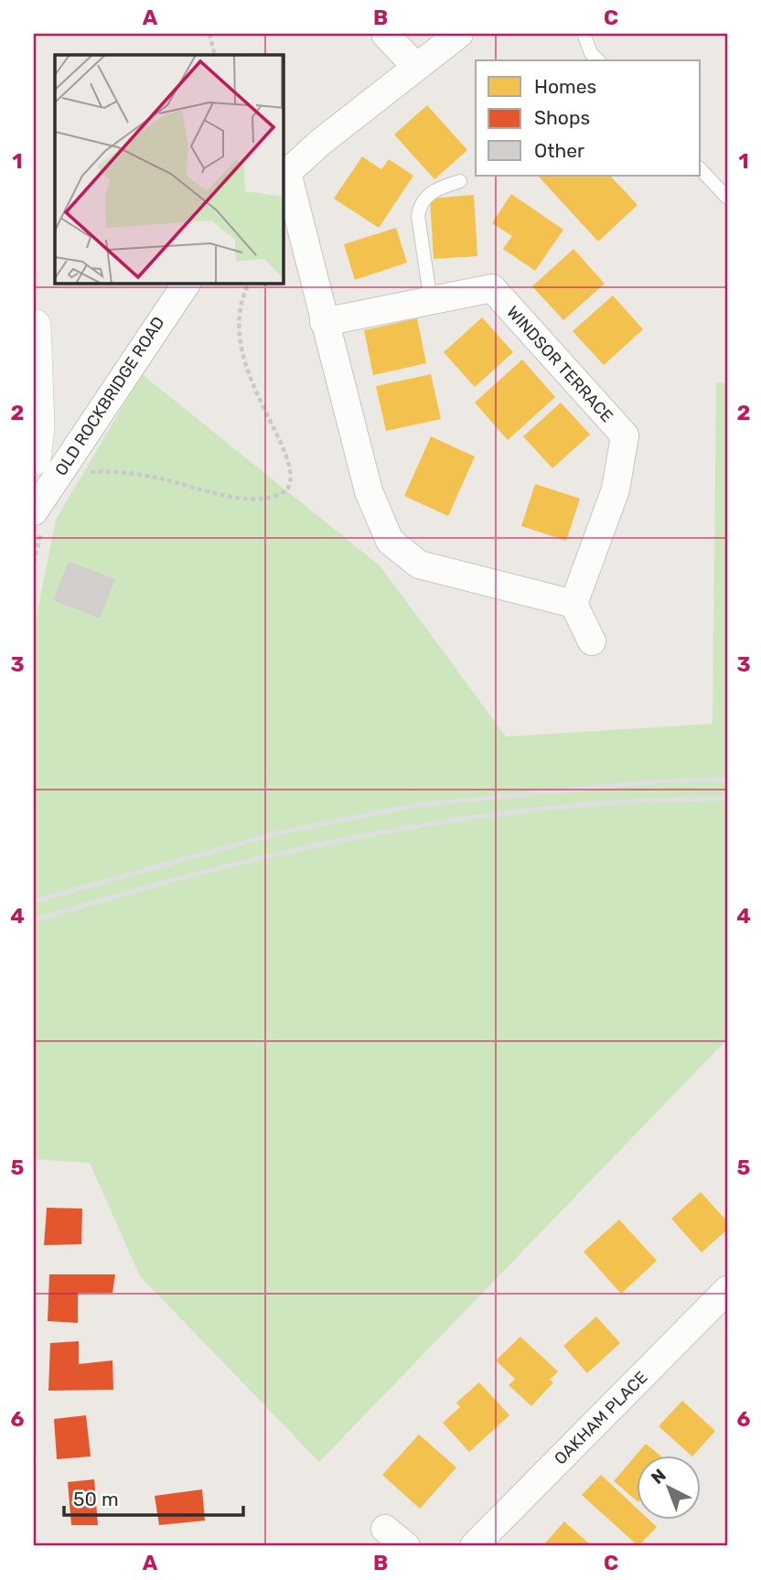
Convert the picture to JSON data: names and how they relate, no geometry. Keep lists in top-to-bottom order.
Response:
{
  "streets": {
    "street": ["WINDSOR TERRACE", "OLD ROCKBRIDGE ROAD", "OAKHAM PLACE"]
  },
  "legend": ["Homes", "Shops", "Other"],
  "scale_bar": "50 m",
  "north": "top left",
  "grid": {
    "columns": ["A", "B", "C"],
    "rows": [
      "1",
      "2",
      "3",
      "4",
      "5",
      "6"
    ]
  }
}
